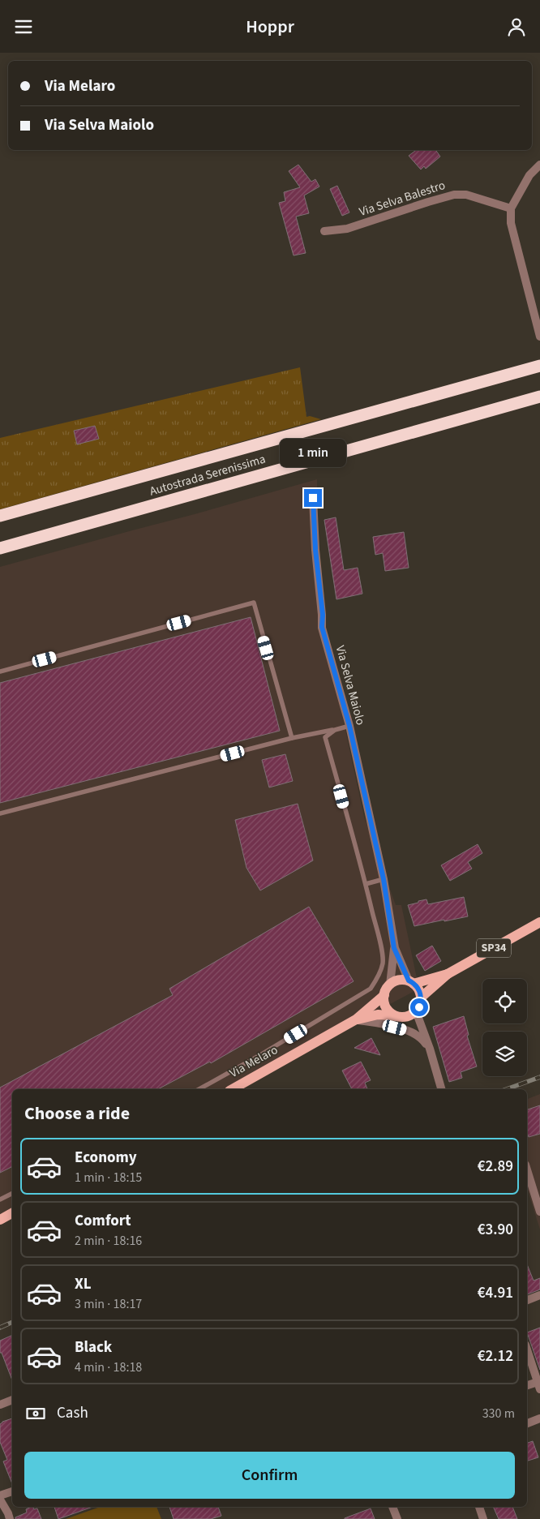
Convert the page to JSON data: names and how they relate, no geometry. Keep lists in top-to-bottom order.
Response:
{
  "streets": {
    "highway": ["Autostrada Serenissima"],
    "main road": ["SP34", "Via Melaro"],
    "street": ["Via Selva Balestro", "Via Selva Maiolo"]
  },
  "crossings": [
    ["Via Selva Maiolo", "SP34"],
    ["Via Selva Maiolo", "Via Melaro"],
    ["SP34", "Via Melaro"]
  ],
  "page": {
    "header": "Hoppr",
    "banner": ["Via Melaro", "Via Selva Maiolo"],
    "bubble": "1 min",
    "heading": "Choose a ride",
    "list": [
      {
        "name": "Economy",
        "note": "1 min · 18:15",
        "value": "€2.89"
      },
      {
        "name": "Comfort",
        "note": "2 min · 18:16",
        "value": "€3.90"
      },
      {
        "name": "XL",
        "note": "3 min · 18:17",
        "value": "€4.91"
      },
      {
        "name": "Black",
        "note": "4 min · 18:18",
        "value": "€2.12"
      }
    ],
    "pay": ["Cash", "330 m"],
    "buttons": "Confirm"
  }
}
